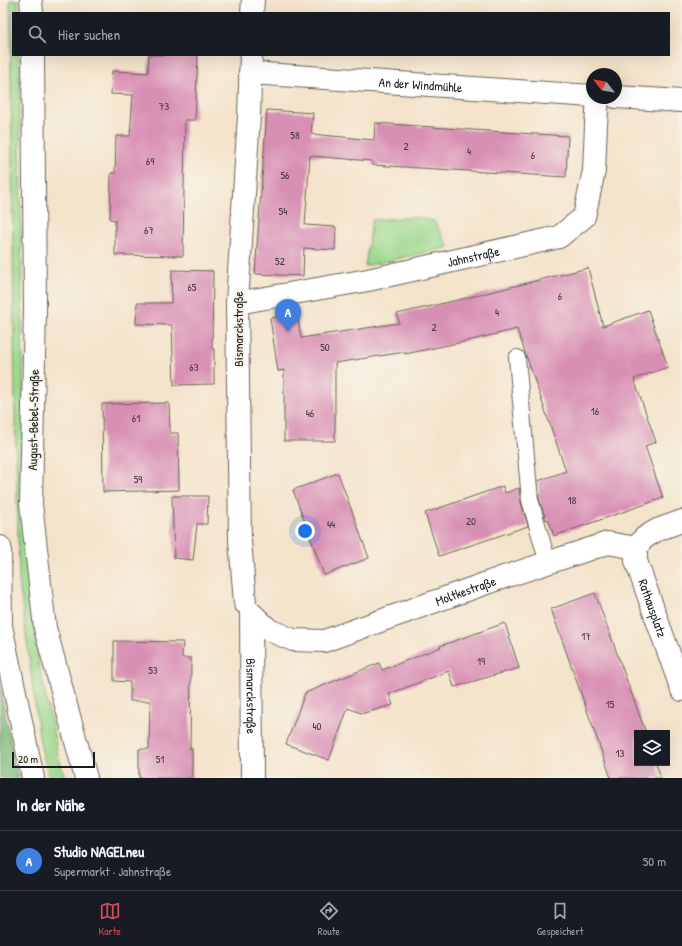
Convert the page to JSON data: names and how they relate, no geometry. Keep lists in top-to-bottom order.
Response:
{
  "streets": {
    "street": [
      "An der Windmühle",
      "Jahnstraße",
      "Bismarckstraße",
      "August-Bebel-Straße",
      "Moltkestraße",
      "Rathausplatz"
    ]
  },
  "crossings": [
    ["An der Windmühle", "Bismarckstraße"],
    ["Jahnstraße", "Bismarckstraße"],
    ["Bismarckstraße", "Moltkestraße"],
    ["Moltkestraße", "Rathausplatz"]
  ],
  "house_numbers": [
    "73",
    "58",
    "2",
    "4",
    "6",
    "69",
    "56",
    "54",
    "67",
    "52",
    "65",
    "6",
    "4",
    "2",
    "50",
    "63",
    "16",
    "46",
    "61",
    "59",
    "18",
    "20",
    "44",
    "17",
    "19",
    "53",
    "15",
    "40",
    "13",
    "51"
  ],
  "scale_bar": "20 m",
  "north": "top left",
  "page": {
    "search": "Hier suchen",
    "pins": "A",
    "scale": "20 m",
    "heading": "In der Nähe",
    "list": [
      {
        "mark": "A",
        "name": "Studio NAGELneu",
        "note": "Supermarkt · Jahnstraße",
        "value": "50 m"
      }
    ],
    "nav": ["Karte", "Route", "Gespeichert"]
  }
}
